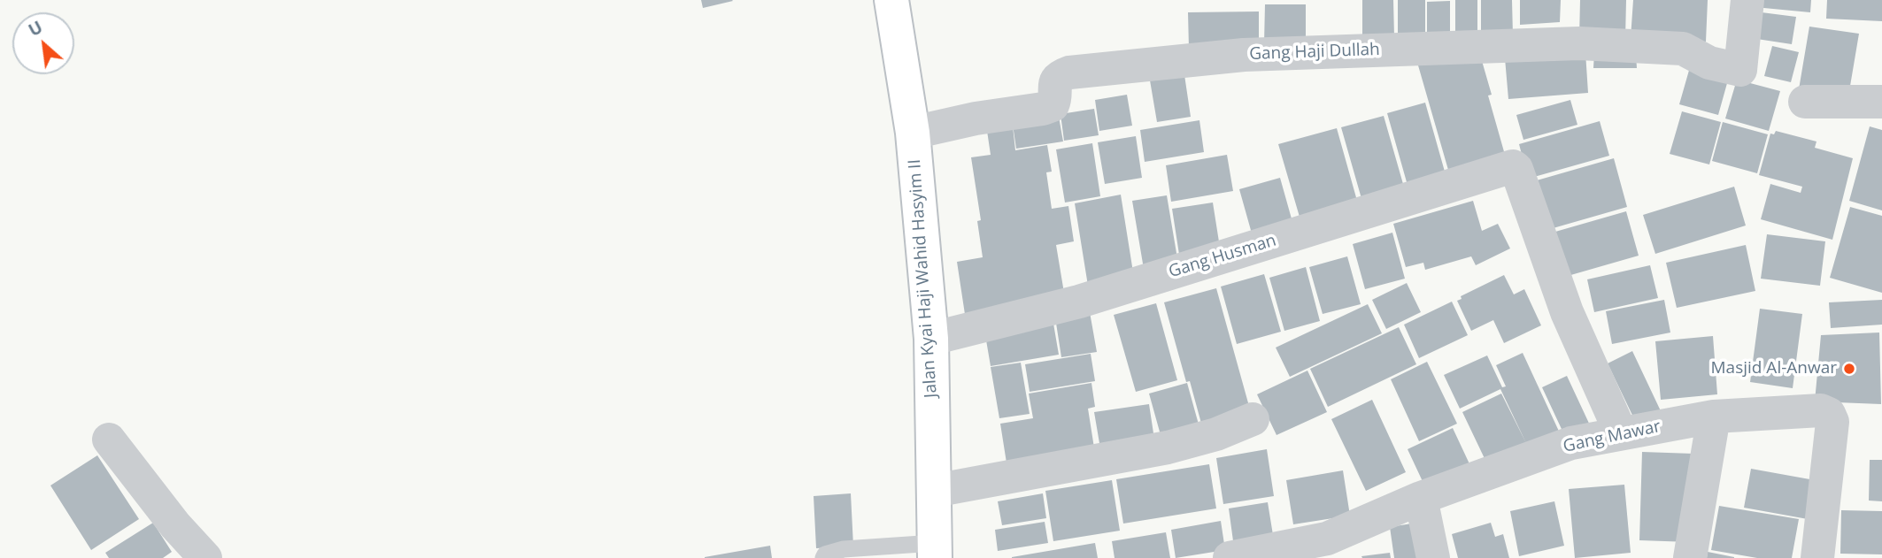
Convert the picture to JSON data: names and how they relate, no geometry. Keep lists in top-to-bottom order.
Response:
{
  "streets": {
    "street": [
      "Gang Haji Dullah",
      "Gang Husman",
      "Jalan Kyai Haji Wahid Hasyim II",
      "Gang Mawar"
    ]
  },
  "crossings": [
    ["Gang Haji Dullah", "Jalan Kyai Haji Wahid Hasyim II"],
    ["Gang Husman", "Jalan Kyai Haji Wahid Hasyim II"],
    ["Gang Husman", "Gang Mawar"]
  ],
  "places": ["Masjid Al-Anwar"],
  "north": "top left"
}
